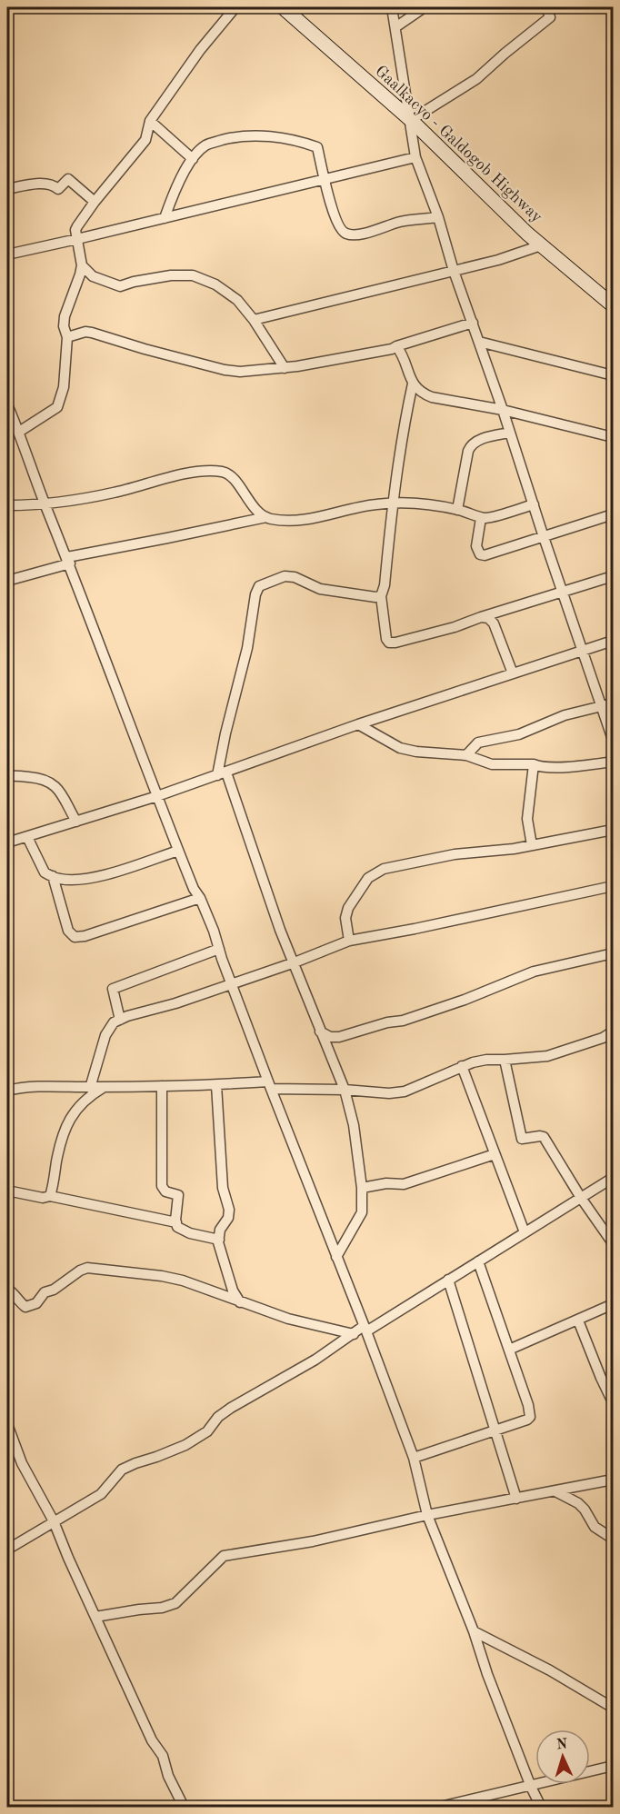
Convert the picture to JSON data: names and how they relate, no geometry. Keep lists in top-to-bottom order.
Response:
{
  "streets": {
    "street": ["Gaalkacyo - Galdogob Highway"]
  },
  "north": "top"
}
